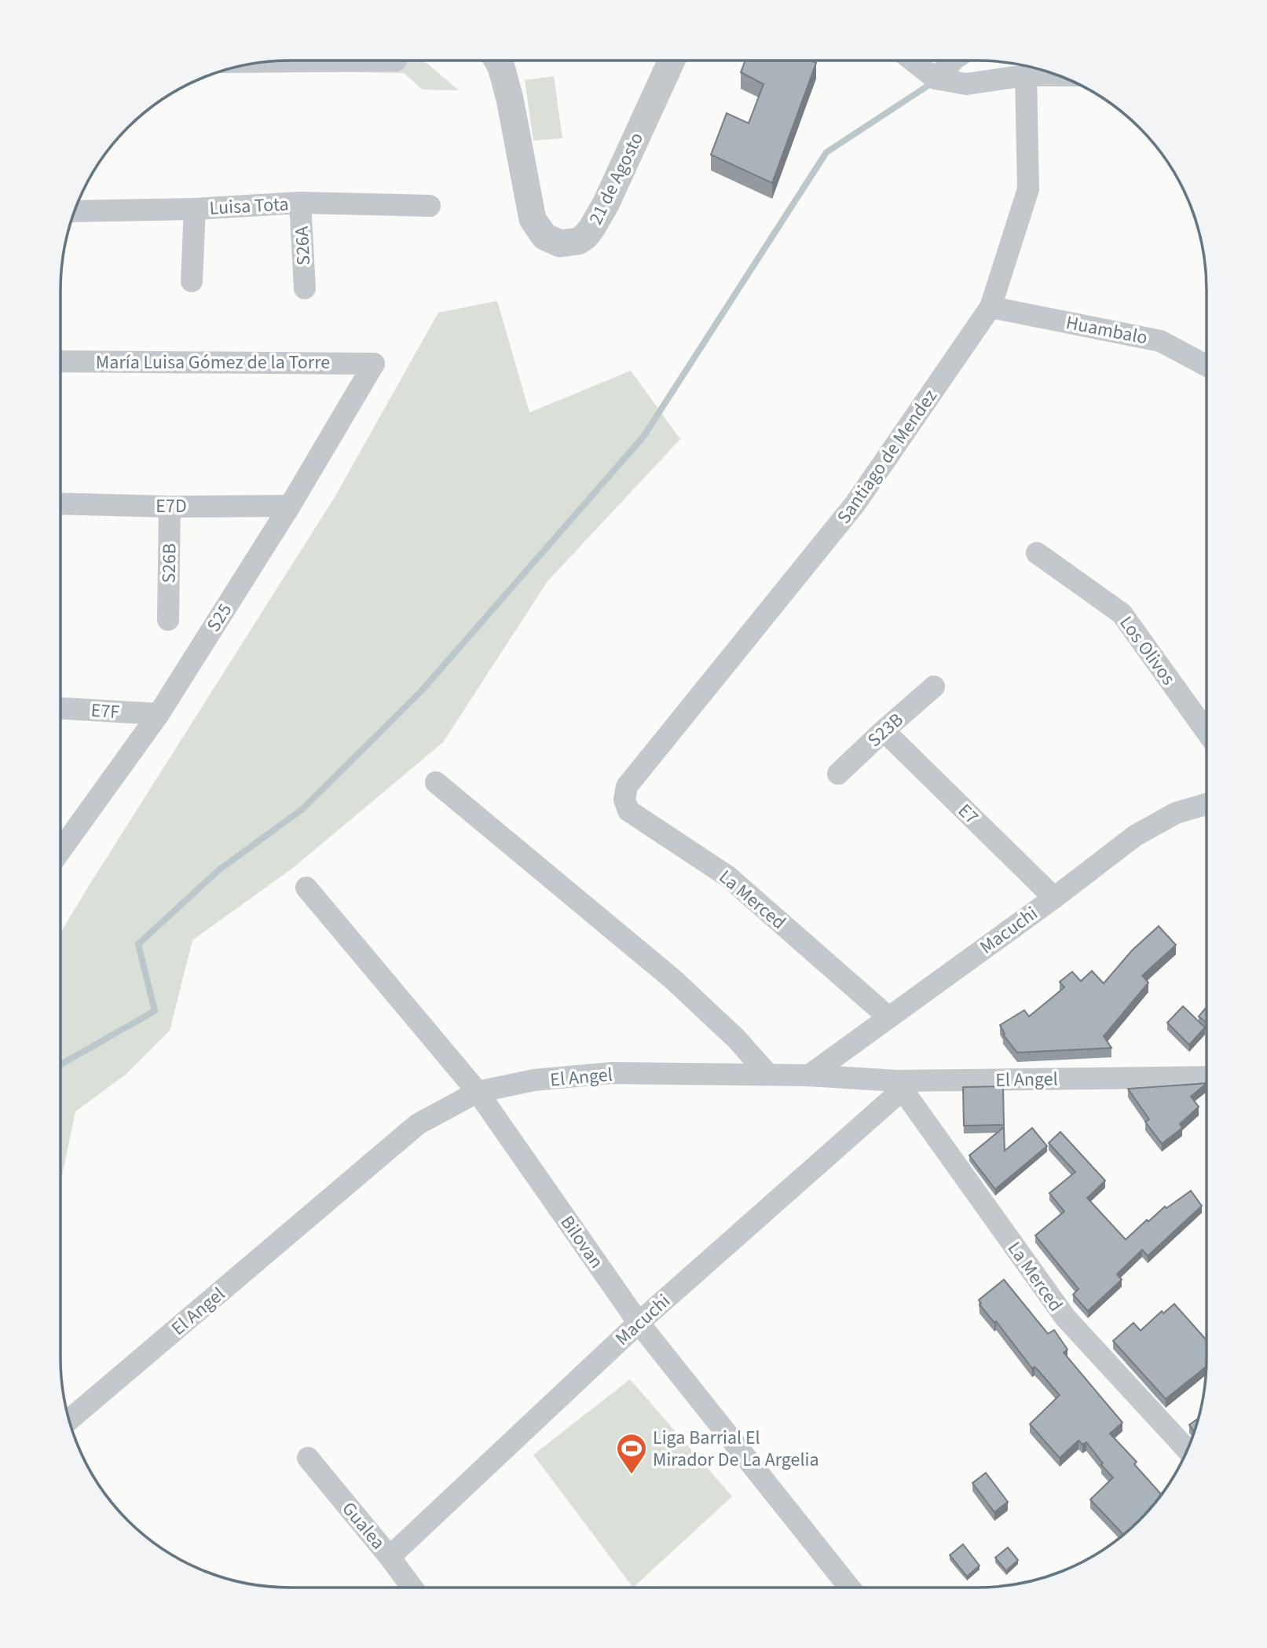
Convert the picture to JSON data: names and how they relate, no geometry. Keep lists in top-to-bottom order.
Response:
{
  "streets": {
    "street": [
      "21 de Agosto",
      "Luisa Tota",
      "S26A",
      "Huambalo",
      "María Luisa Gómez de la Torre",
      "Santiago de Mendez",
      "E7D",
      "S26B",
      "S25",
      "Los Olivos",
      "E7F",
      "S23B",
      "E7",
      "La Merced",
      "Macuchi",
      "El Angel",
      "Bilovan",
      "Gualea"
    ]
  },
  "crossings": [
    ["Luisa Tota", "S26A"],
    ["Huambalo", "Santiago de Mendez"],
    ["María Luisa Gómez de la Torre", "S25"],
    ["Santiago de Mendez", "La Merced"],
    ["E7D", "S26B"],
    ["E7D", "S25"],
    ["S25", "E7F"],
    ["S23B", "E7"],
    ["E7", "Macuchi"],
    ["La Merced", "Macuchi"],
    ["La Merced", "El Angel"],
    ["Macuchi", "El Angel"],
    ["Macuchi", "Bilovan"],
    ["Macuchi", "Gualea"],
    ["El Angel", "Bilovan"]
  ],
  "places": {
    "sports": ["Liga Barrial El Mirador De La Argelia"]
  }
}
